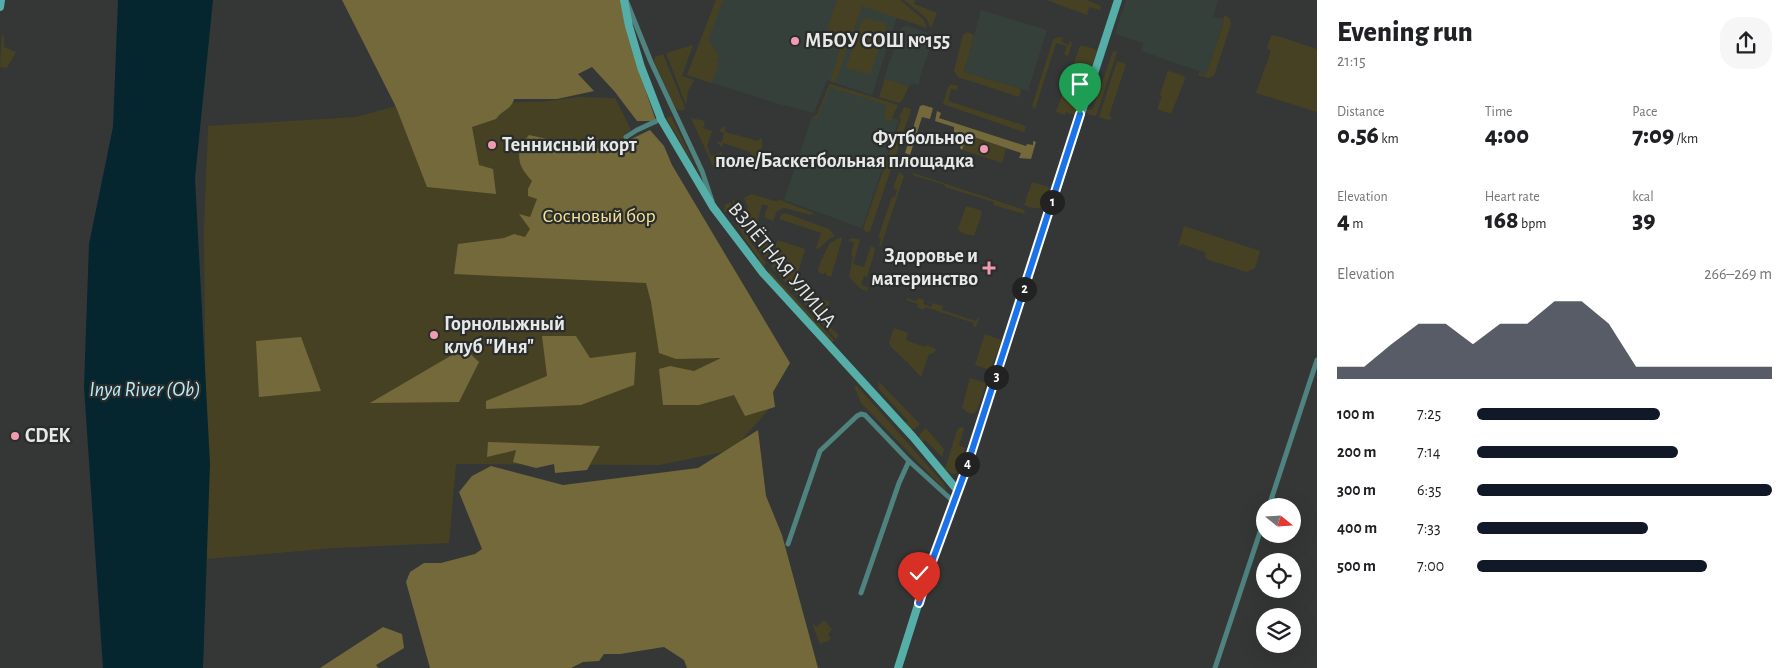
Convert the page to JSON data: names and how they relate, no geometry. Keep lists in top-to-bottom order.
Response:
{
  "streets": {
    "main road": ["ВЗЛЁТНАЯ УЛИЦА"]
  },
  "water": ["Inya River (Ob)"],
  "parks": ["Сосновый бор"],
  "places": {
    "other": [
      "МБОУ СОШ №155",
      "Теннисный корт",
      "Футбольное поле/Баскетбольная площадка",
      "Горнолыжный клуб \"Иня\"",
      "CDEK"
    ],
    "health": ["Здоровье и материнство"]
  },
  "north": "right",
  "page": {
    "heading": ["Evening run", "21:15"],
    "stats": [
      ["Distance", "0.56 km"],
      ["Time", "4:00"],
      ["Pace", "7:09 /km"],
      ["Elevation", "4 m"],
      ["Heart rate", "168 bpm"],
      ["kcal", "39"]
    ],
    "pins": [
      "1",
      "2",
      "3",
      "4"
    ],
    "chart": ["Elevation", "266–269 m"],
    "list": [
      {
        "name": "100 m",
        "note": "7:25"
      },
      {
        "name": "200 m",
        "note": "7:14"
      },
      {
        "name": "300 m",
        "note": "6:35"
      },
      {
        "name": "400 m",
        "note": "7:33"
      },
      {
        "name": "500 m",
        "note": "7:00"
      }
    ]
  }
}
